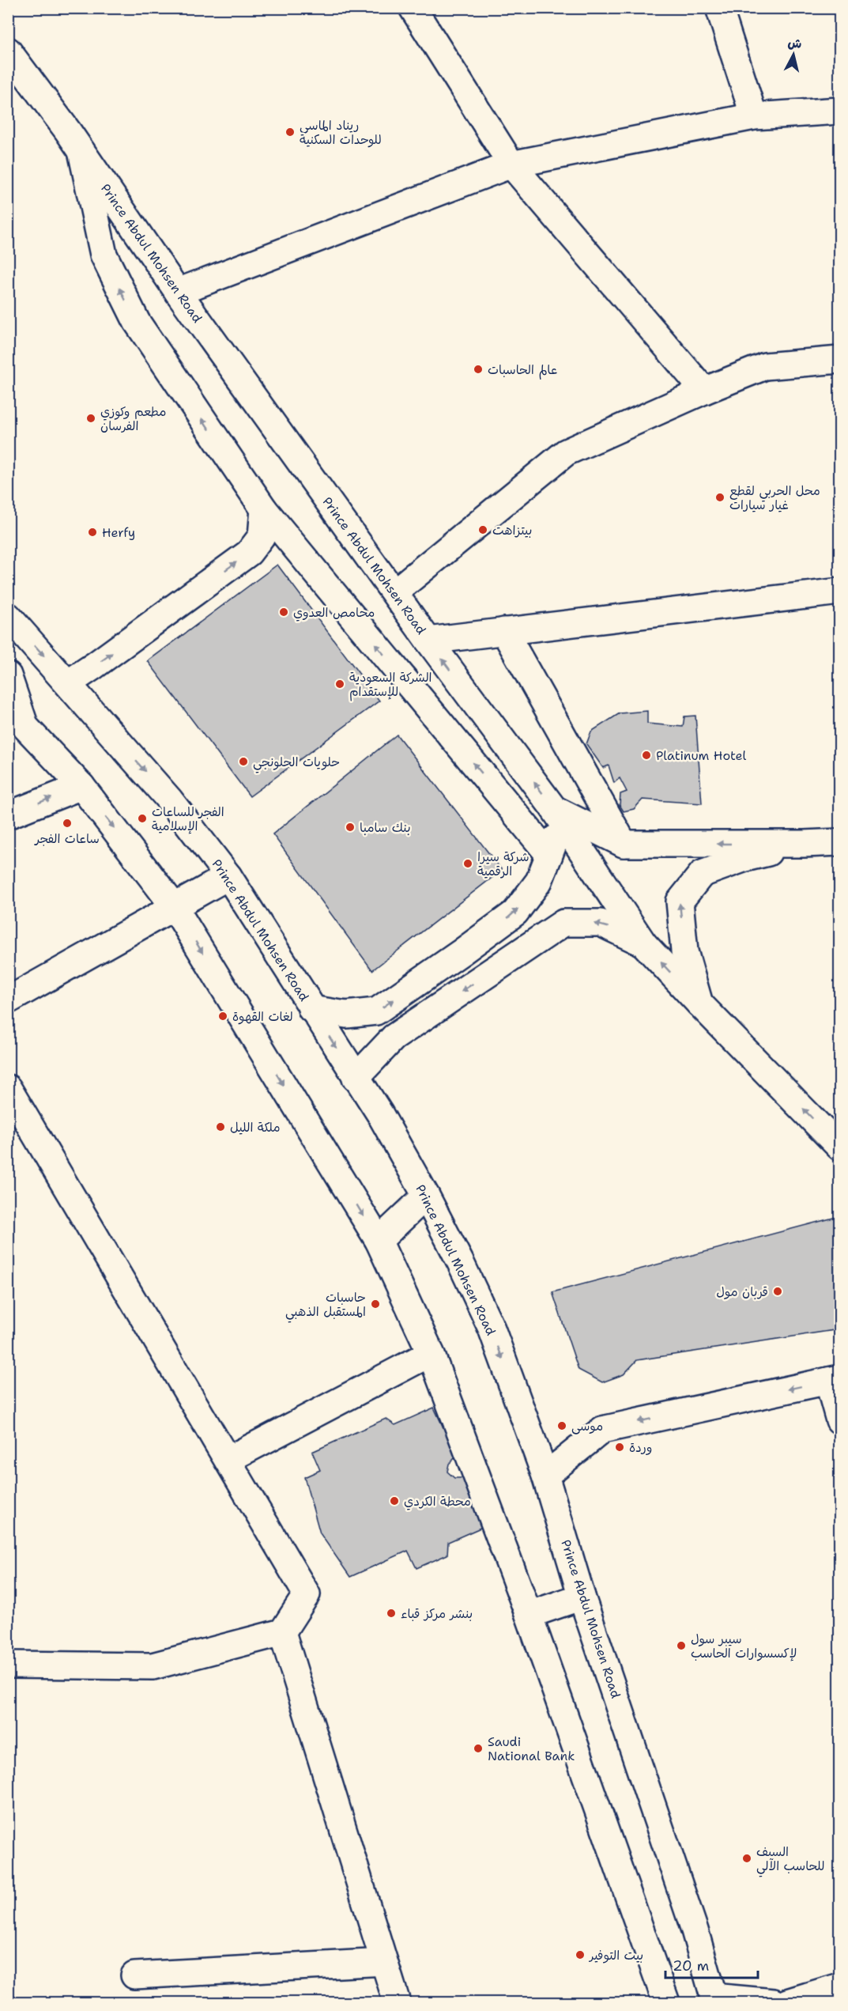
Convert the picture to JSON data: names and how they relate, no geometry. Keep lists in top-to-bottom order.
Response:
{
  "streets": {
    "street": ["Prince Abdul Mohsen Road"]
  },
  "places": [
    "ريناد الماسي للوحدات السكنية",
    "عالم الحاسبات",
    "مطعم وكوزي الفرسان",
    "محل الحربي لقطع غيار سيارات",
    "بيتزاهت",
    "Herfy",
    "محامص العدوي",
    "الشركة السعودية للإستقدام",
    "Platinum Hotel",
    "حلويات الحلونجي",
    "الفجر للساعات الإسلامية",
    "ساعات الفجر",
    "بنك سامبا",
    "شركة سيرا الرقمية",
    "لغات القهوة",
    "ملكة الليل",
    "قربان مول",
    "حاسبات المستقبل الذهبي",
    "موسى",
    "وردة",
    "محطة الكردي",
    "بنشر مركز قباء",
    "سيبر سول لإكسسوارات الحاسب",
    "Saudi National Bank",
    "السيف للحاسب الآلي",
    "بيت التوفير"
  ],
  "scale_bar": "20 m",
  "north": "top"
}
